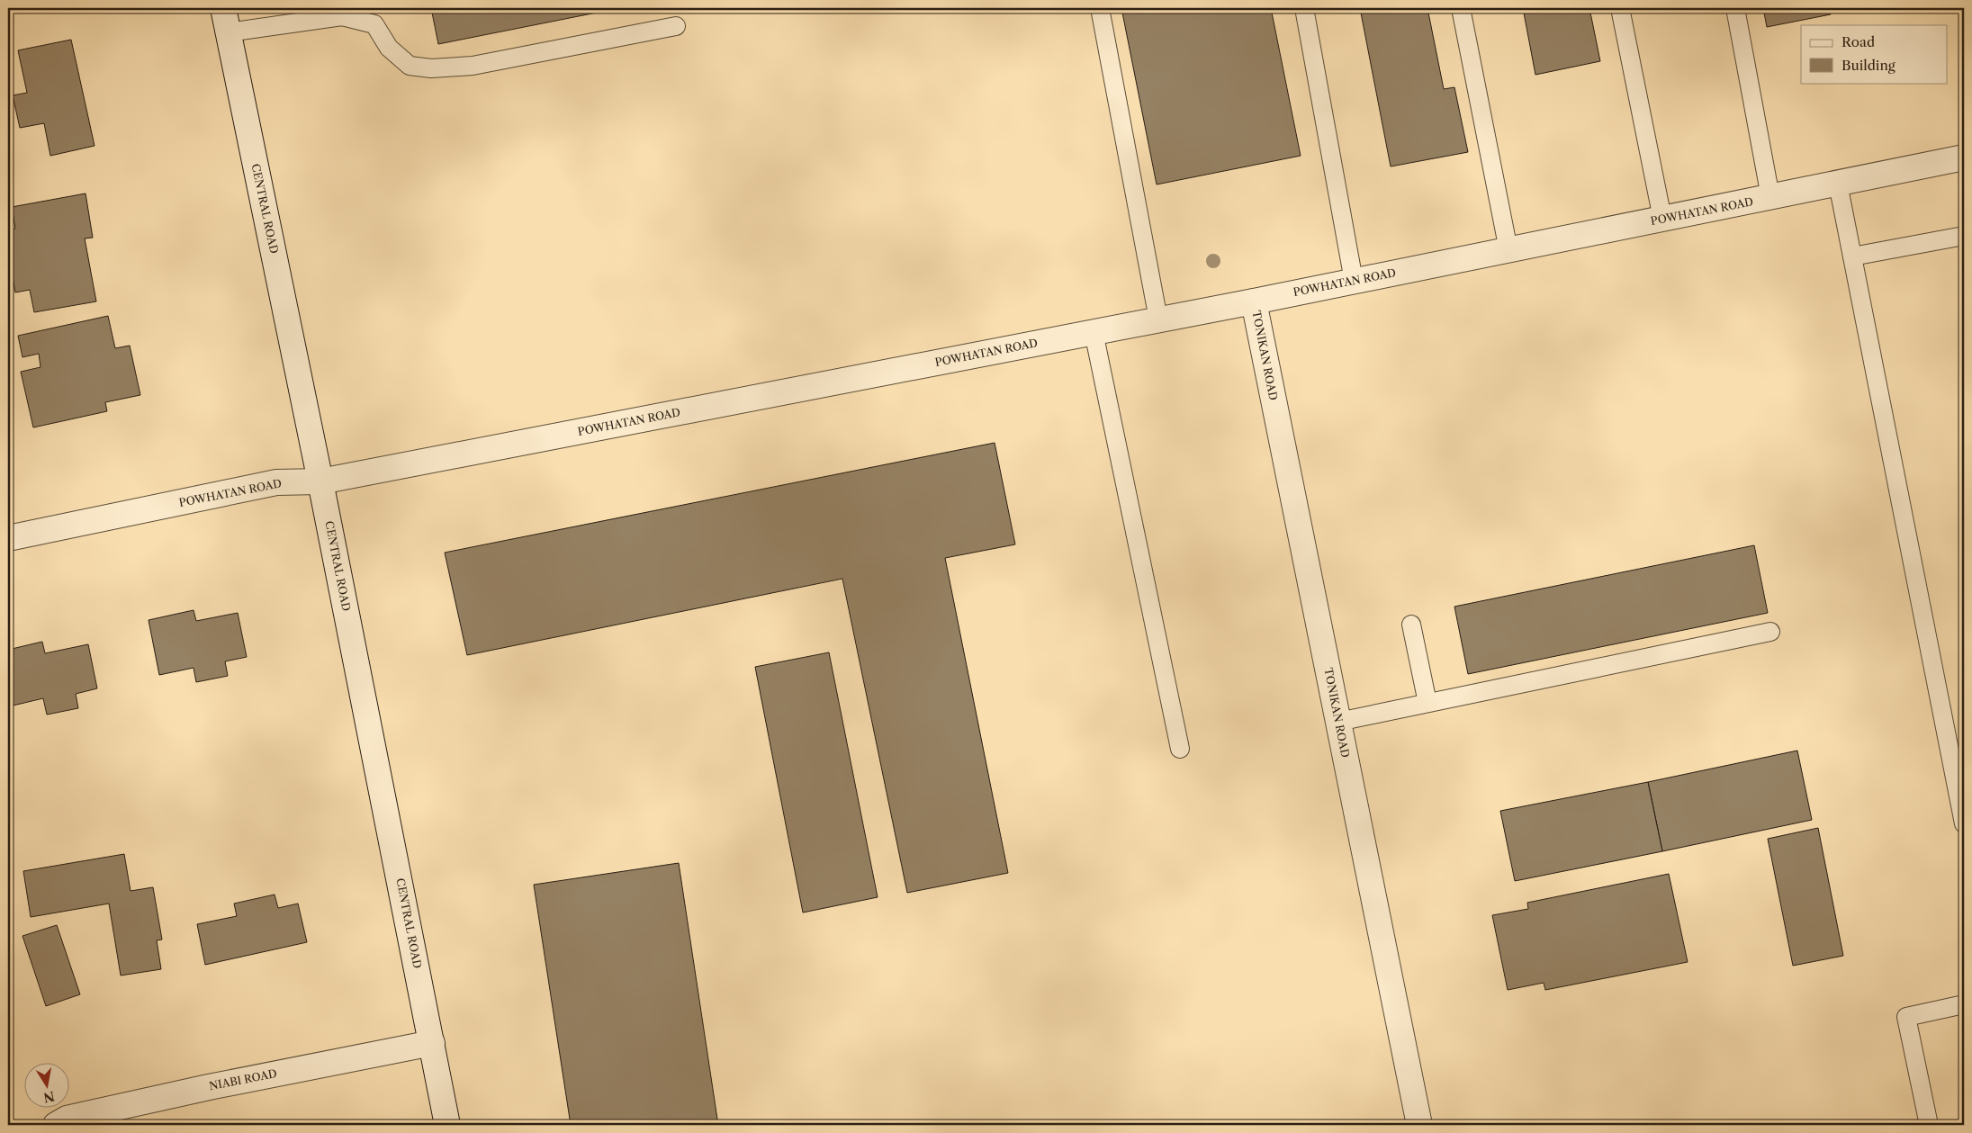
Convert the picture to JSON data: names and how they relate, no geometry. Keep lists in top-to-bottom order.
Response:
{
  "streets": {
    "street": [
      "CENTRAL ROAD",
      "POWHATAN ROAD",
      "TONIKAN ROAD",
      "NIABI ROAD"
    ]
  },
  "crossings": [
    ["CENTRAL ROAD", "POWHATAN ROAD"],
    ["CENTRAL ROAD", "NIABI ROAD"],
    ["POWHATAN ROAD", "TONIKAN ROAD"]
  ],
  "legend": ["Road", "Building"],
  "north": "bottom"
}
